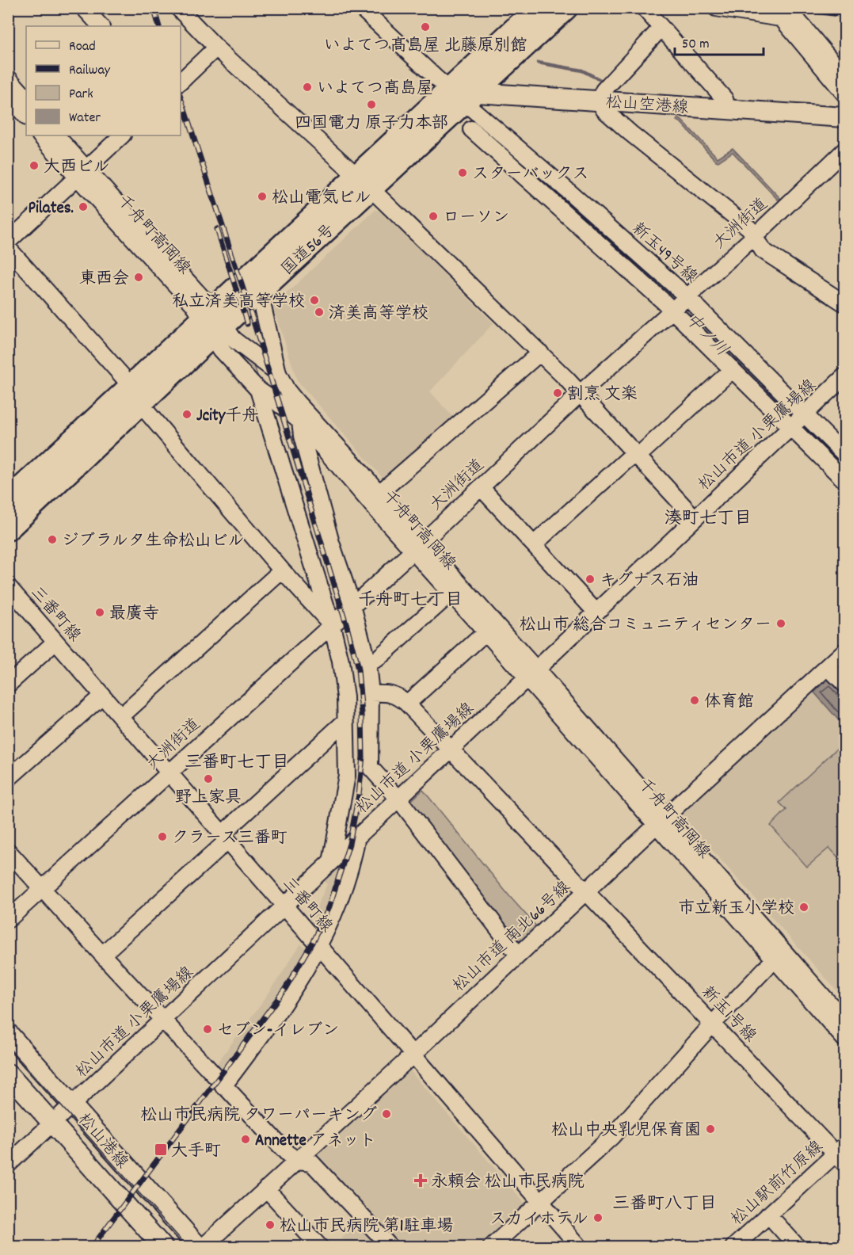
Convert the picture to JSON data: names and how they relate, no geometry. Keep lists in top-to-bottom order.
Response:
{
  "streets": {
    "highway": ["国道56号"],
    "main road": ["松山空港線", "松山港線"],
    "street": [
      "大洲街道",
      "千舟町高岡線",
      "新玉49号線",
      "松山市道 小栗鷹場線",
      "三番町線",
      "松山市道 南北66号線",
      "新玉1号線",
      "松山駅前竹原線"
    ]
  },
  "crossings": [
    ["松山空港線", "国道56号"],
    ["松山空港線", "新玉49号線"],
    ["大洲街道", "千舟町高岡線"],
    ["大洲街道", "新玉49号線"],
    ["大洲街道", "三番町線"],
    ["千舟町高岡線", "国道56号"],
    ["千舟町高岡線", "松山市道 小栗鷹場線"],
    ["千舟町高岡線", "松山市道 南北66号線"],
    ["国道56号", "新玉49号線"],
    ["新玉49号線", "松山市道 小栗鷹場線"],
    ["松山市道 小栗鷹場線", "三番町線"],
    ["松山市道 小栗鷹場線", "新玉1号線"],
    ["松山市道 小栗鷹場線", "松山港線"],
    ["三番町線", "松山市道 南北66号線"],
    ["松山市道 南北66号線", "新玉1号線"],
    ["新玉1号線", "松山駅前竹原線"]
  ],
  "districts": [
    "湊町七丁目",
    "千舟町七丁目",
    "三番町七丁目",
    "三番町八丁目"
  ],
  "water": ["中ノ川"],
  "places": {
    "other": [
      "いよてつ髙島屋 北藤原別館",
      "いよてつ髙島屋",
      "四国電力 原子力本部",
      "大西ビル",
      "スターバックス",
      "松山電気ビル",
      "Pilates.",
      "ローソン",
      "東西会",
      "私立済美高等学校",
      "済美高等学校",
      "割烹 文楽",
      "Jcity千舟",
      "ジブラルタ生命松山ビル",
      "キグナス石油",
      "最廣寺",
      "松山市 総合コミュニティセンター",
      "体育館",
      "野上家具",
      "クラース三番町",
      "市立新玉小学校",
      "セブン-イレブン",
      "松山市民病院 タワーパーキング",
      "松山中央乳児保育園",
      "Annette アネット",
      "スカイホテル",
      "松山市民病院 第1駐車場"
    ],
    "transit": ["大手町"],
    "health": ["永頼会 松山市民病院"]
  },
  "legend": [
    "Road",
    "Railway",
    "Park",
    "Water"
  ],
  "scale_bar": "50 m"
}
